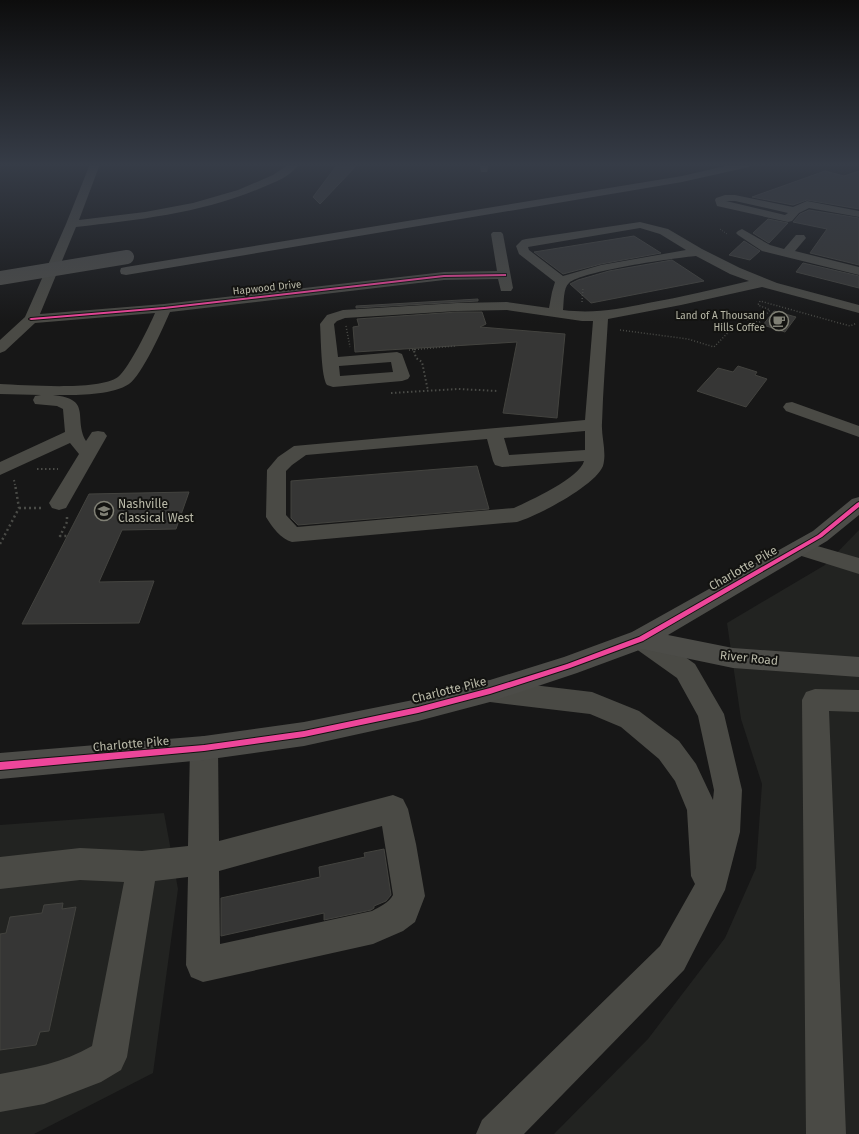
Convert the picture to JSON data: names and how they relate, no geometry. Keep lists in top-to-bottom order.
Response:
{
  "streets": {
    "main road": ["Charlotte Pike", "River Road"],
    "street": ["Hapwood Drive"]
  },
  "crossings": [
    ["Charlotte Pike", "River Road"]
  ],
  "places": {
    "cafe": ["Land of A Thousand Hills Coffee"],
    "school or university": ["Nashville Classical West"]
  }
}
